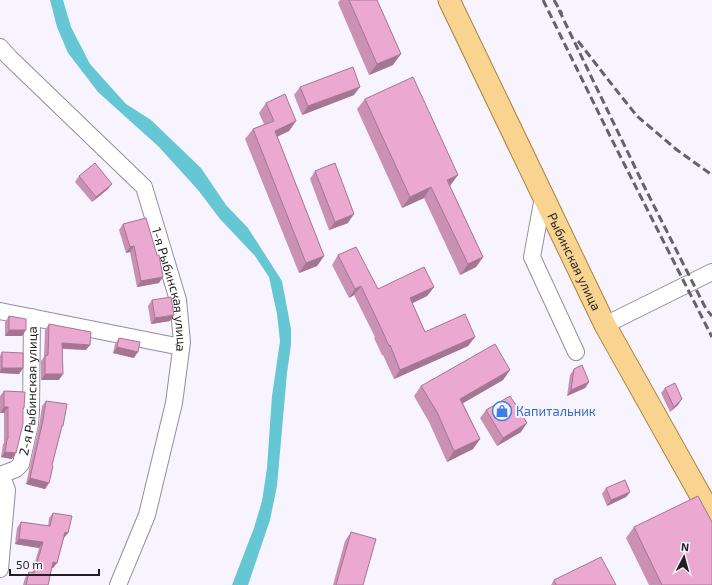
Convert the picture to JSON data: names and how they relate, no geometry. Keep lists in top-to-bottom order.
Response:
{
  "streets": {
    "main road": ["Рыбинская улица"],
    "street": ["1-я Рыбинская улица", "2-я Рыбинская улица"]
  },
  "places": {
    "shop": ["Капитальник"]
  },
  "scale_bar": "50 m",
  "north": "top"
}
